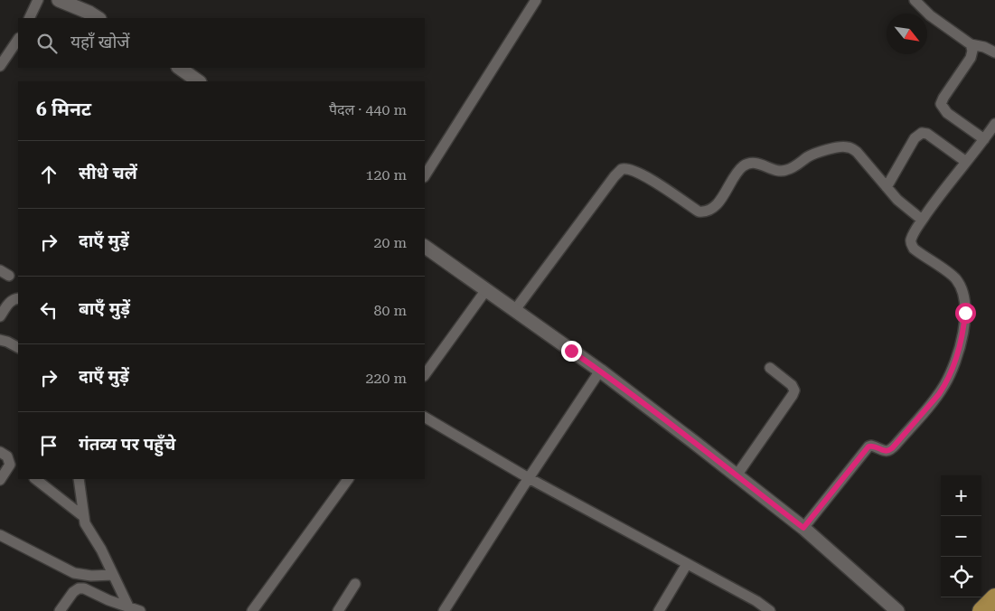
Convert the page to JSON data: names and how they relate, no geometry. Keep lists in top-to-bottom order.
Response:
{
  "north": "bottom right",
  "page": {
    "search": "यहाँ खोजें",
    "heading": ["6 मिनट", "पैदल · 440 m"],
    "list": [
      ["सीधे चलें", "120 m"],
      ["दाएँ मुड़ें", "20 m"],
      ["बाएँ मुड़ें", "80 m"],
      ["दाएँ मुड़ें", "220 m"],
      "गंतव्य पर पहुँचे"
    ],
    "map_buttons": ["+", "−"]
  }
}
